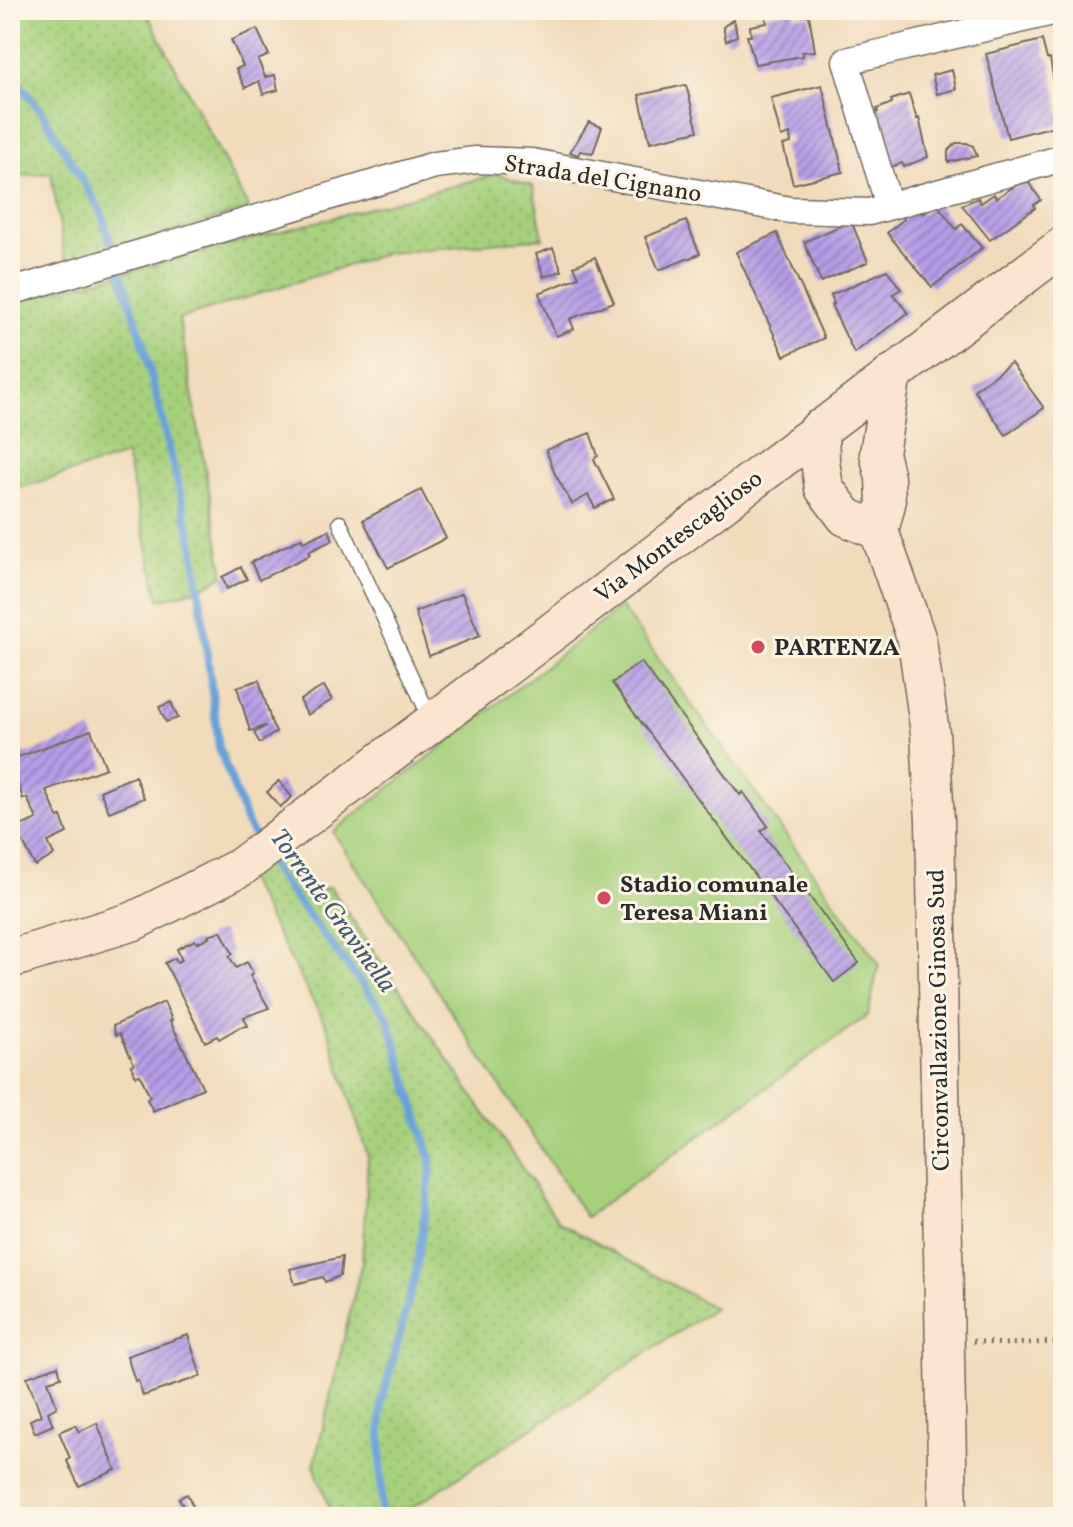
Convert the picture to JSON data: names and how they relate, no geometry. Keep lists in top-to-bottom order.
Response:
{
  "streets": {
    "main road": ["Via Montescaglioso", "Circonvallazione Ginosa Sud"],
    "street": ["Strada del Cignano"]
  },
  "crossings": [
    ["Via Montescaglioso", "Circonvallazione Ginosa Sud"]
  ],
  "water": ["Torrente Gravinella"],
  "places": ["PARTENZA", "Stadio comunale Teresa Miani"]
}
